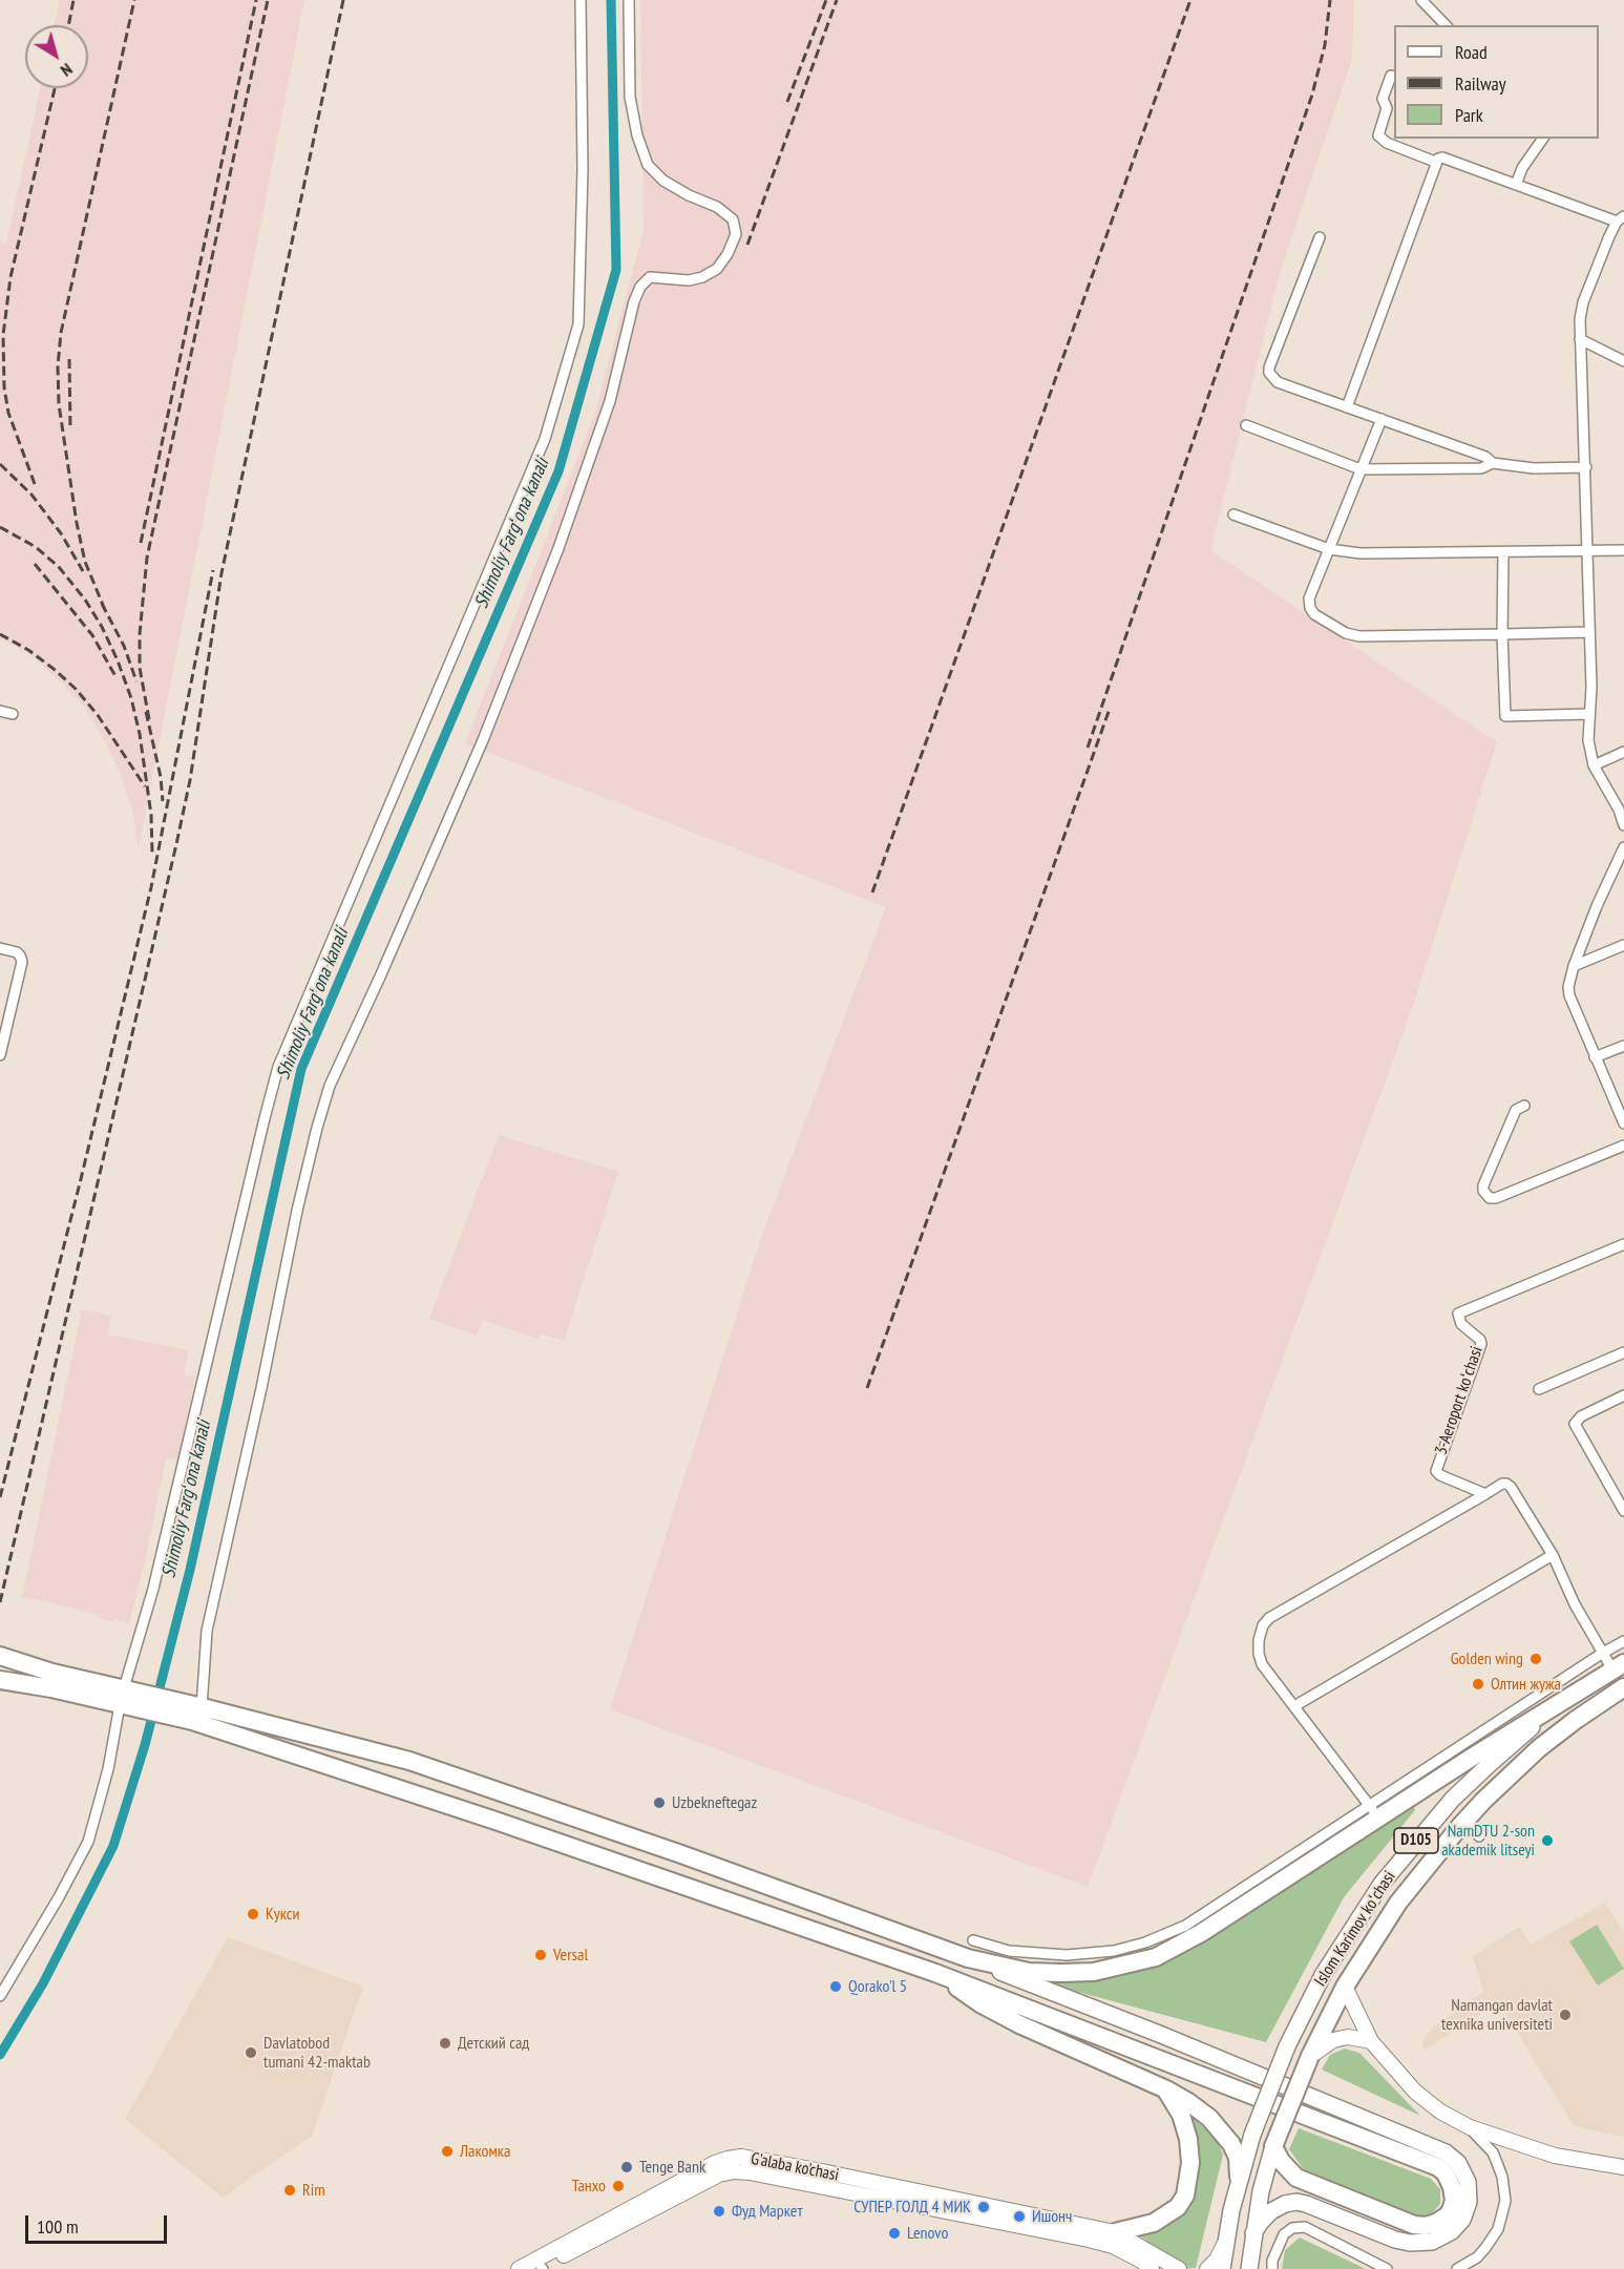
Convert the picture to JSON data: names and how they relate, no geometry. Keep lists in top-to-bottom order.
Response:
{
  "streets": {
    "highway": ["D105", "Islom Karimov koʻchasi"],
    "main road": ["G'alaba ko'chasi"],
    "street": ["3-Aeroport koʻchasi"]
  },
  "crossings": [
    ["D105", "Islom Karimov koʻchasi"]
  ],
  "water": ["Shimoliy Fargʻona kanali"],
  "places": [
    "Golden wing",
    "Олтин жужа",
    "Uzbekneftegaz",
    "NamDTU 2-son akademik litseyi",
    "Кукси",
    "Versal",
    "Qorako'l 5",
    "Namangan davlat texnika universiteti",
    "Детский сад",
    "Davlatobod tumani 42-maktab",
    "Лакомка",
    "Tenge Bank",
    "Танхо",
    "Rim",
    "СУПЕР ГОЛД 4 МИК",
    "Фуд Маркет",
    "Ишонч",
    "Lenovo"
  ],
  "legend": ["Road", "Railway", "Park"],
  "scale_bar": "100 m",
  "north": "bottom right"
}
